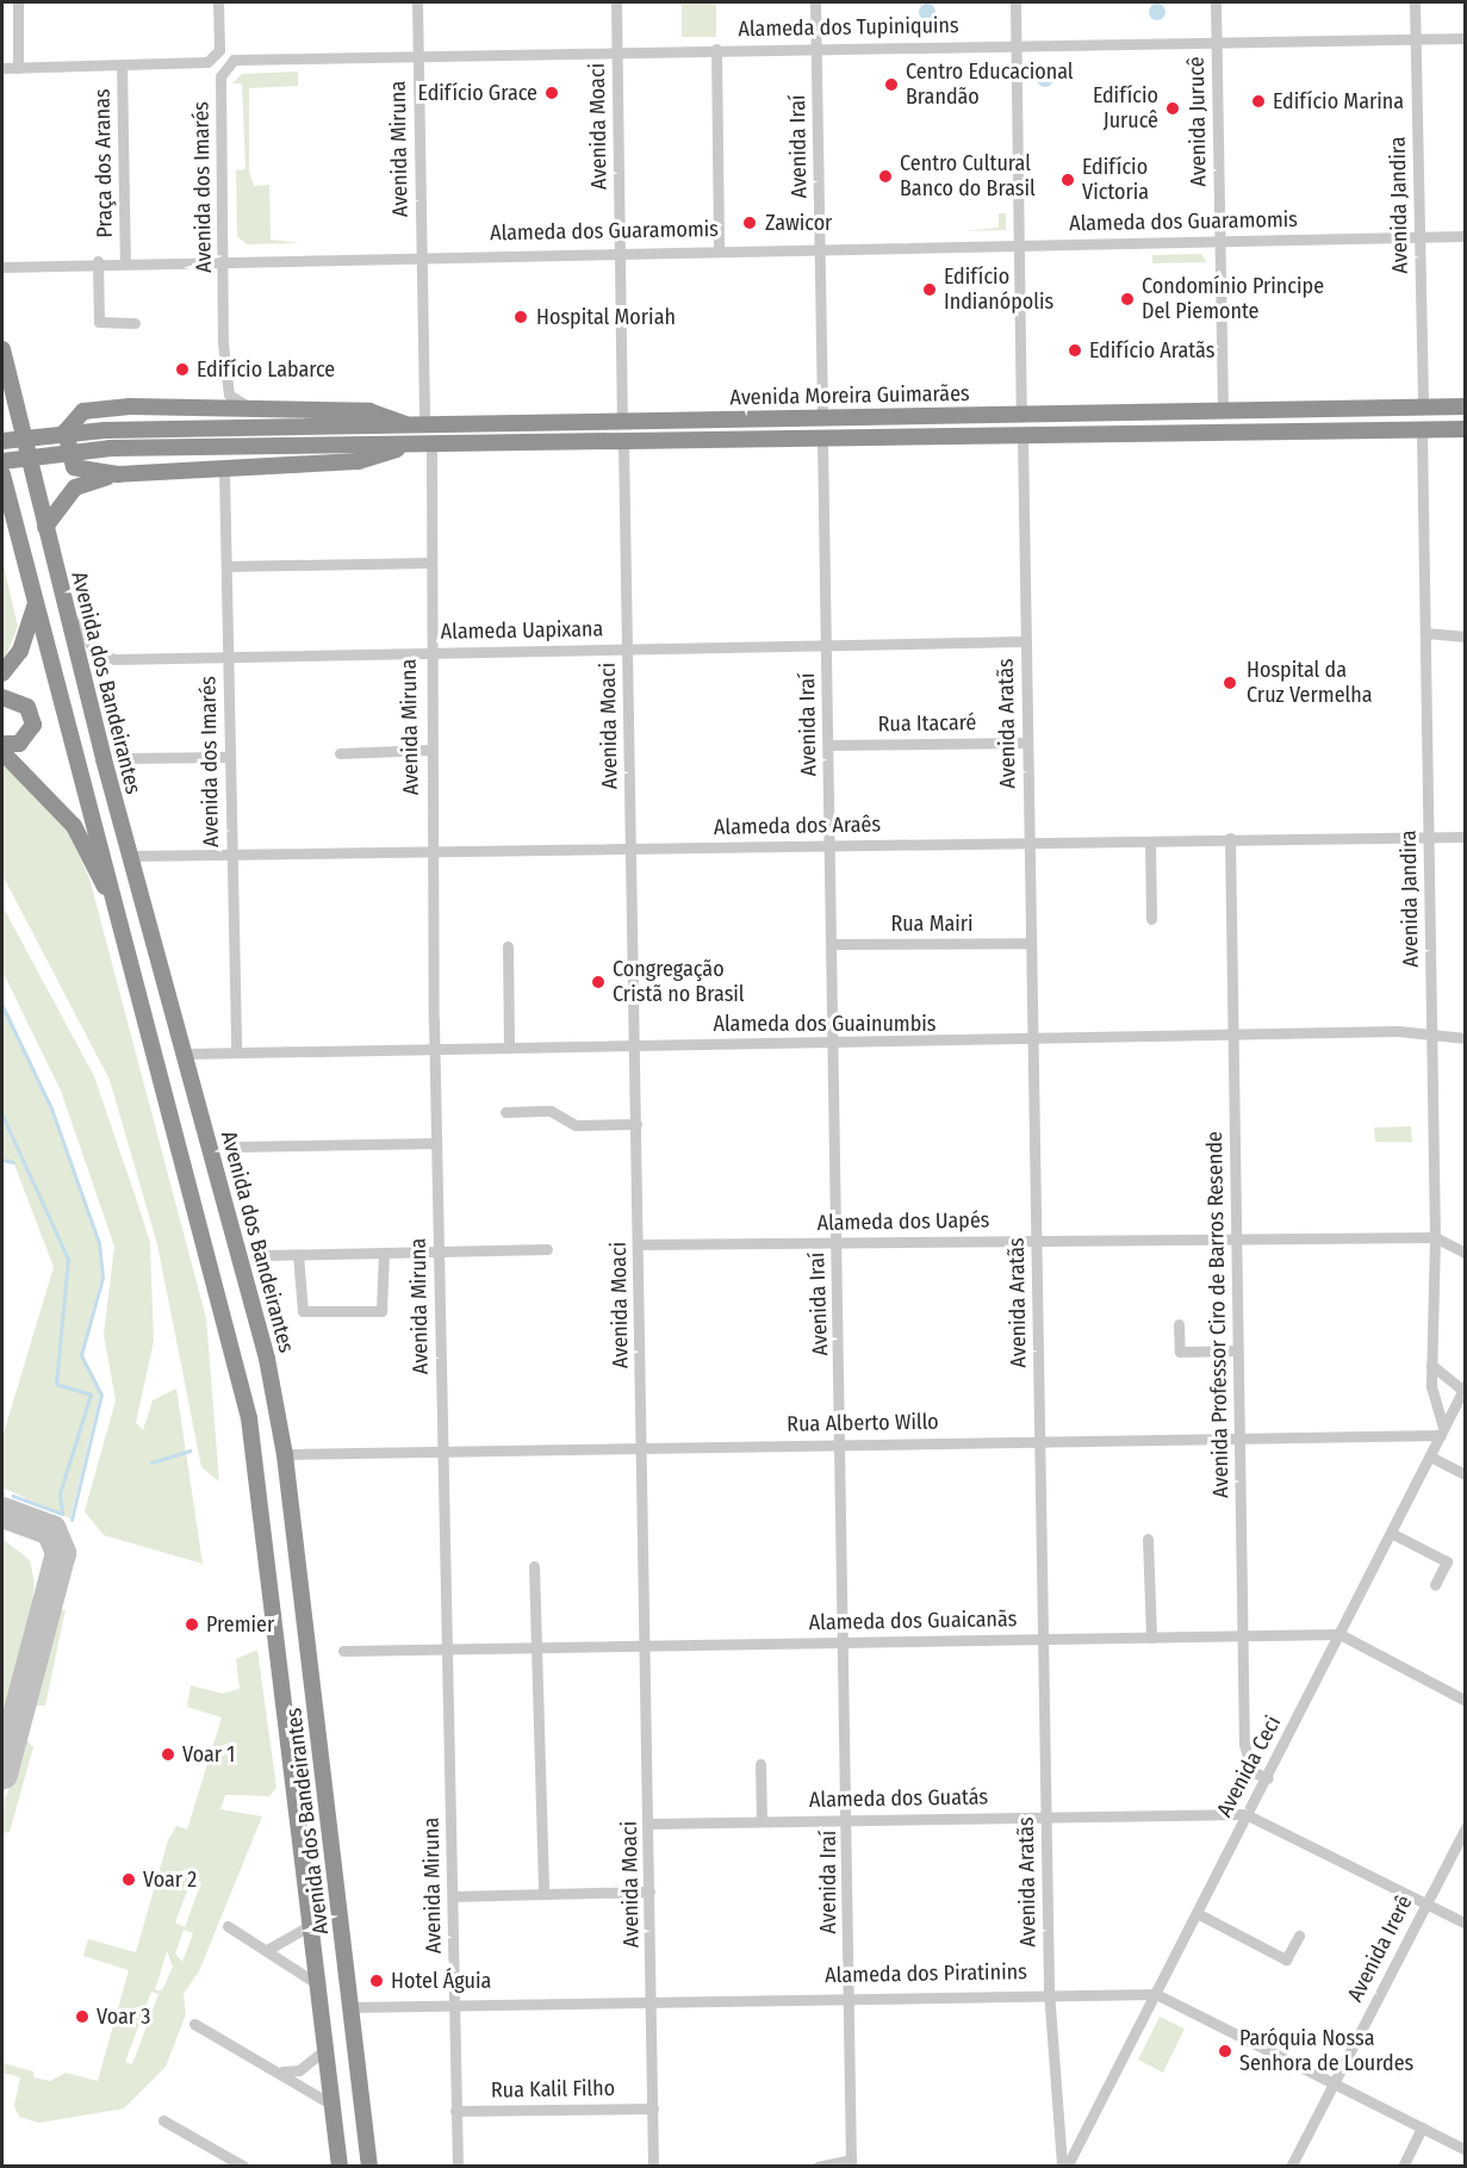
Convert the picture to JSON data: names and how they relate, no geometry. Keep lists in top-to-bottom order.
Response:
{
  "streets": {
    "highway": ["Avenida Moreira Guimarães", "Avenida dos Bandeirantes"],
    "street": [
      "Alameda dos Tupiniquins",
      "Avenida Jurucê",
      "Avenida Moaci",
      "Avenida Iraí",
      "Avenida Miruna",
      "Praça dos Aranas",
      "Avenida dos Imarés",
      "Avenida Jandira",
      "Alameda dos Guaramomis",
      "Alameda Uapixana",
      "Rua Itacaré",
      "Avenida Aratãs",
      "Alameda dos Araês",
      "Rua Mairi",
      "Alameda dos Guainumbis",
      "Alameda dos Uapés",
      "Avenida Professor Ciro de Barros Resende",
      "Rua Alberto Willo",
      "Alameda dos Guaicanãs",
      "Avenida Ceci",
      "Alameda dos Guatás",
      "Avenida Irerê",
      "Alameda dos Piratinins",
      "Rua Kalil Filho"
    ]
  },
  "crossings": [
    ["Alameda dos Tupiniquins", "Avenida Jurucê"],
    ["Alameda dos Tupiniquins", "Avenida Moaci"],
    ["Alameda dos Tupiniquins", "Avenida Iraí"],
    ["Alameda dos Tupiniquins", "Avenida Miruna"],
    ["Alameda dos Tupiniquins", "Avenida dos Imarés"],
    ["Alameda dos Tupiniquins", "Avenida Jandira"],
    ["Avenida Jurucê", "Alameda dos Guaramomis"],
    ["Avenida Jurucê", "Avenida Moreira Guimarães"],
    ["Avenida Moaci", "Alameda dos Guaramomis"],
    ["Avenida Moaci", "Avenida Moreira Guimarães"],
    ["Avenida Moaci", "Alameda Uapixana"],
    ["Avenida Moaci", "Alameda dos Araês"],
    ["Avenida Moaci", "Alameda dos Guainumbis"],
    ["Avenida Moaci", "Alameda dos Uapés"],
    ["Avenida Moaci", "Rua Alberto Willo"],
    ["Avenida Moaci", "Alameda dos Guaicanãs"],
    ["Avenida Moaci", "Alameda dos Guatás"],
    ["Avenida Moaci", "Alameda dos Piratinins"],
    ["Avenida Moaci", "Rua Kalil Filho"],
    ["Avenida Iraí", "Alameda dos Guaramomis"],
    ["Avenida Iraí", "Avenida Moreira Guimarães"],
    ["Avenida Iraí", "Alameda Uapixana"],
    ["Avenida Iraí", "Rua Itacaré"],
    ["Avenida Iraí", "Alameda dos Araês"],
    ["Avenida Iraí", "Rua Mairi"],
    ["Avenida Iraí", "Alameda dos Guainumbis"],
    ["Avenida Iraí", "Alameda dos Uapés"],
    ["Avenida Iraí", "Rua Alberto Willo"],
    ["Avenida Iraí", "Alameda dos Guaicanãs"],
    ["Avenida Iraí", "Alameda dos Guatás"],
    ["Avenida Iraí", "Alameda dos Piratinins"],
    ["Avenida Miruna", "Alameda dos Guaramomis"],
    ["Avenida Miruna", "Avenida Moreira Guimarães"],
    ["Avenida Miruna", "Alameda Uapixana"],
    ["Avenida Miruna", "Alameda dos Araês"],
    ["Avenida Miruna", "Alameda dos Guainumbis"],
    ["Avenida Miruna", "Rua Alberto Willo"],
    ["Avenida Miruna", "Alameda dos Guaicanãs"],
    ["Avenida Miruna", "Alameda dos Piratinins"],
    ["Avenida Miruna", "Rua Kalil Filho"],
    ["Praça dos Aranas", "Alameda dos Guaramomis"],
    ["Avenida dos Imarés", "Alameda dos Guaramomis"],
    ["Avenida dos Imarés", "Alameda Uapixana"],
    ["Avenida dos Imarés", "Alameda dos Araês"],
    ["Avenida dos Imarés", "Alameda dos Guainumbis"],
    ["Avenida Jandira", "Alameda dos Guaramomis"],
    ["Avenida Jandira", "Avenida Moreira Guimarães"],
    ["Avenida Jandira", "Alameda dos Araês"],
    ["Avenida Jandira", "Alameda dos Guainumbis"],
    ["Avenida Jandira", "Alameda dos Uapés"],
    ["Avenida Jandira", "Rua Alberto Willo"],
    ["Avenida Jandira", "Avenida Ceci"],
    ["Avenida Moreira Guimarães", "Avenida Aratãs"],
    ["Alameda Uapixana", "Avenida dos Bandeirantes"],
    ["Alameda Uapixana", "Avenida Aratãs"],
    ["Avenida dos Bandeirantes", "Alameda dos Araês"],
    ["Avenida dos Bandeirantes", "Alameda dos Guainumbis"],
    ["Avenida dos Bandeirantes", "Rua Alberto Willo"],
    ["Avenida dos Bandeirantes", "Alameda dos Piratinins"],
    ["Rua Itacaré", "Avenida Aratãs"],
    ["Avenida Aratãs", "Alameda dos Araês"],
    ["Avenida Aratãs", "Rua Mairi"],
    ["Avenida Aratãs", "Alameda dos Guainumbis"],
    ["Avenida Aratãs", "Alameda dos Uapés"],
    ["Avenida Aratãs", "Rua Alberto Willo"],
    ["Avenida Aratãs", "Alameda dos Guaicanãs"],
    ["Avenida Aratãs", "Avenida Ceci"],
    ["Avenida Aratãs", "Alameda dos Guatás"],
    ["Avenida Aratãs", "Alameda dos Piratinins"],
    ["Alameda dos Araês", "Avenida Professor Ciro de Barros Resende"],
    ["Alameda dos Guainumbis", "Avenida Professor Ciro de Barros Resende"],
    ["Alameda dos Uapés", "Avenida Professor Ciro de Barros Resende"],
    ["Avenida Professor Ciro de Barros Resende", "Rua Alberto Willo"],
    ["Avenida Professor Ciro de Barros Resende", "Alameda dos Guaicanãs"],
    ["Avenida Professor Ciro de Barros Resende", "Avenida Ceci"],
    ["Rua Alberto Willo", "Avenida Ceci"],
    ["Alameda dos Guaicanãs", "Avenida Ceci"],
    ["Avenida Ceci", "Alameda dos Guatás"],
    ["Avenida Ceci", "Alameda dos Piratinins"],
    ["Alameda dos Guatás", "Avenida Irerê"],
    ["Avenida Irerê", "Alameda dos Piratinins"]
  ],
  "places": [
    "Centro Educacional Brandão",
    "Edifício Grace",
    "Edifício Marina",
    "Edifício Jurucê",
    "Centro Cultural Banco do Brasil",
    "Edifício Victoria",
    "Zawicor",
    "Edifício Indianópolis",
    "Condomínio Principe Del Piemonte",
    "Hospital Moriah",
    "Edifício Aratãs",
    "Edifício Labarce",
    "Hospital da Cruz Vermelha",
    "Congregação Cristã no Brasil",
    "Premier",
    "Voar 1",
    "Voar 2",
    "Hotel Águia",
    "Voar 3",
    "Paróquia Nossa Senhora de Lourdes"
  ]
}
